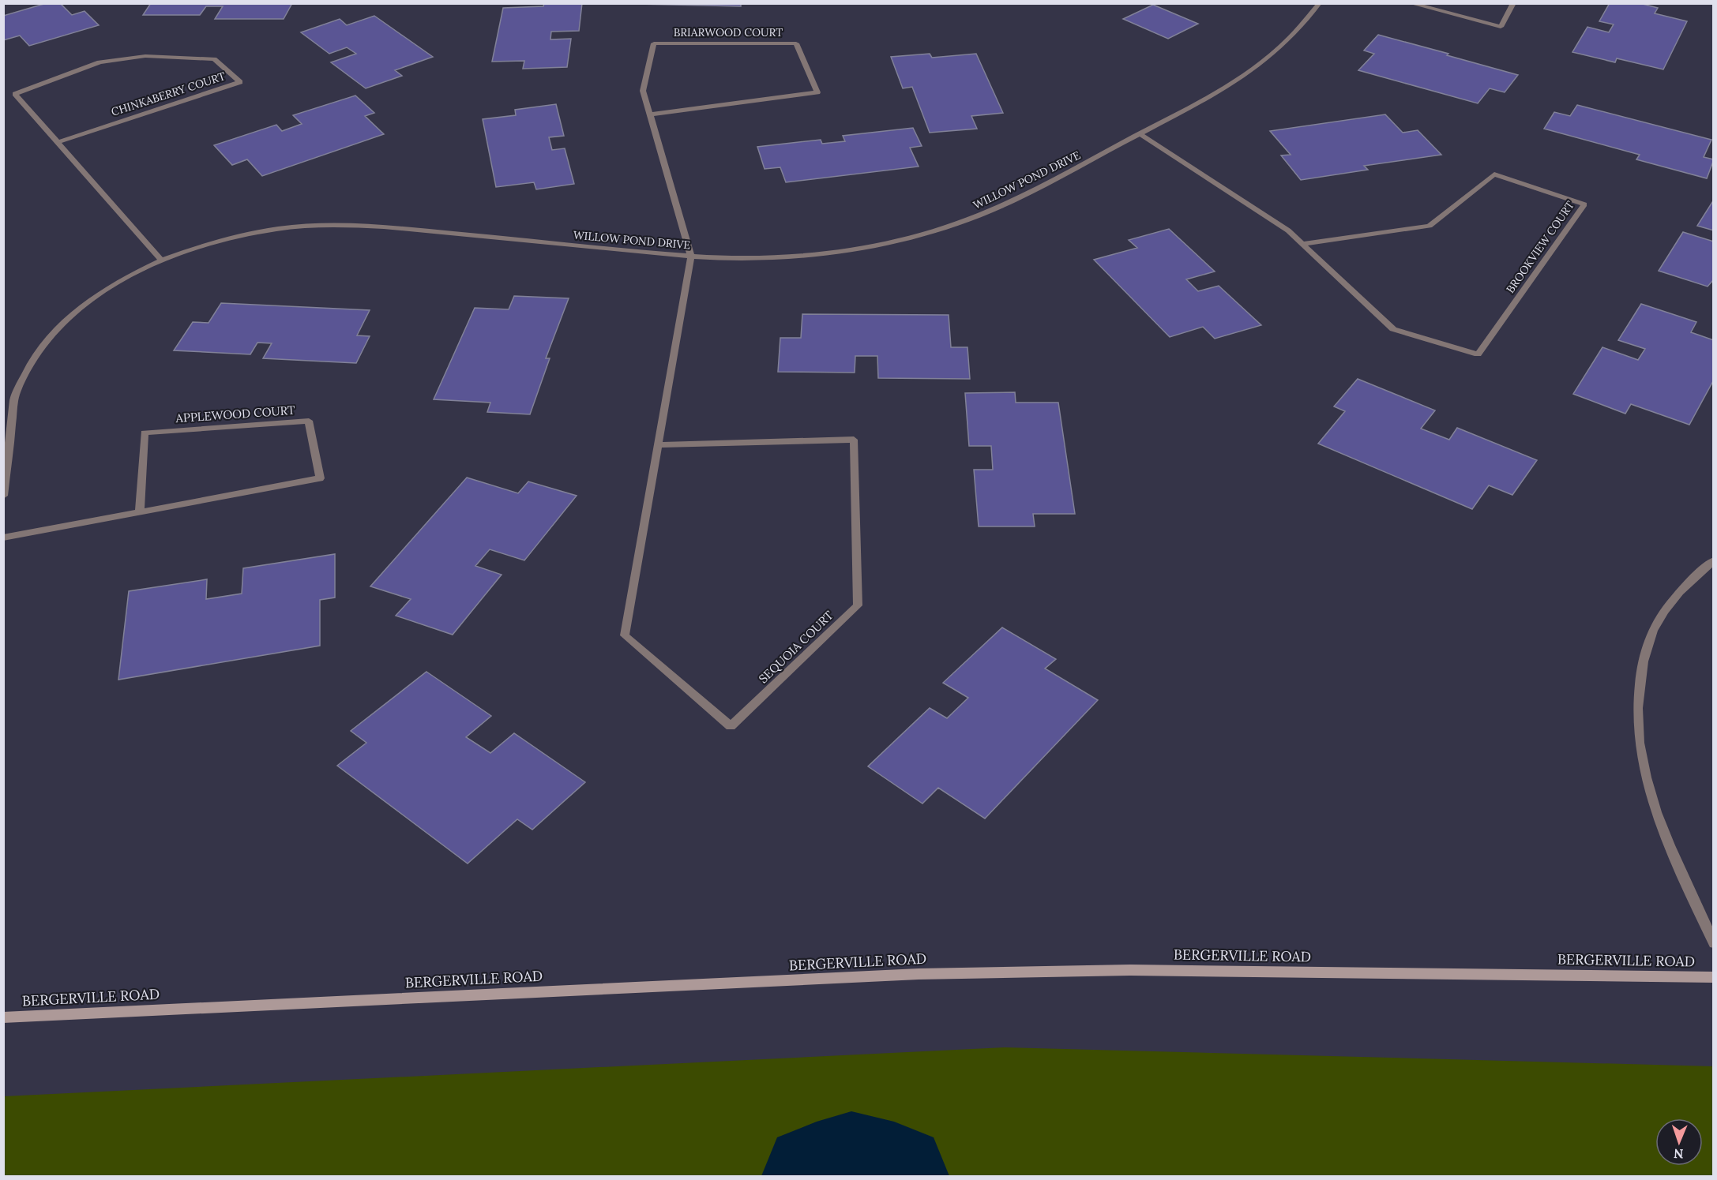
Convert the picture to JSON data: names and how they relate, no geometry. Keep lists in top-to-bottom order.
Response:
{
  "streets": {
    "street": [
      "BRIARWOOD COURT",
      "CHINKABERRY COURT",
      "WILLOW POND DRIVE",
      "BROOKVIEW COURT",
      "APPLEWOOD COURT",
      "SEQUOIA COURT",
      "BERGERVILLE ROAD"
    ]
  },
  "crossings": [
    ["BRIARWOOD COURT", "WILLOW POND DRIVE"],
    ["BRIARWOOD COURT", "SEQUOIA COURT"],
    ["CHINKABERRY COURT", "WILLOW POND DRIVE"],
    ["WILLOW POND DRIVE", "BROOKVIEW COURT"],
    ["WILLOW POND DRIVE", "SEQUOIA COURT"]
  ],
  "north": "bottom"
}
